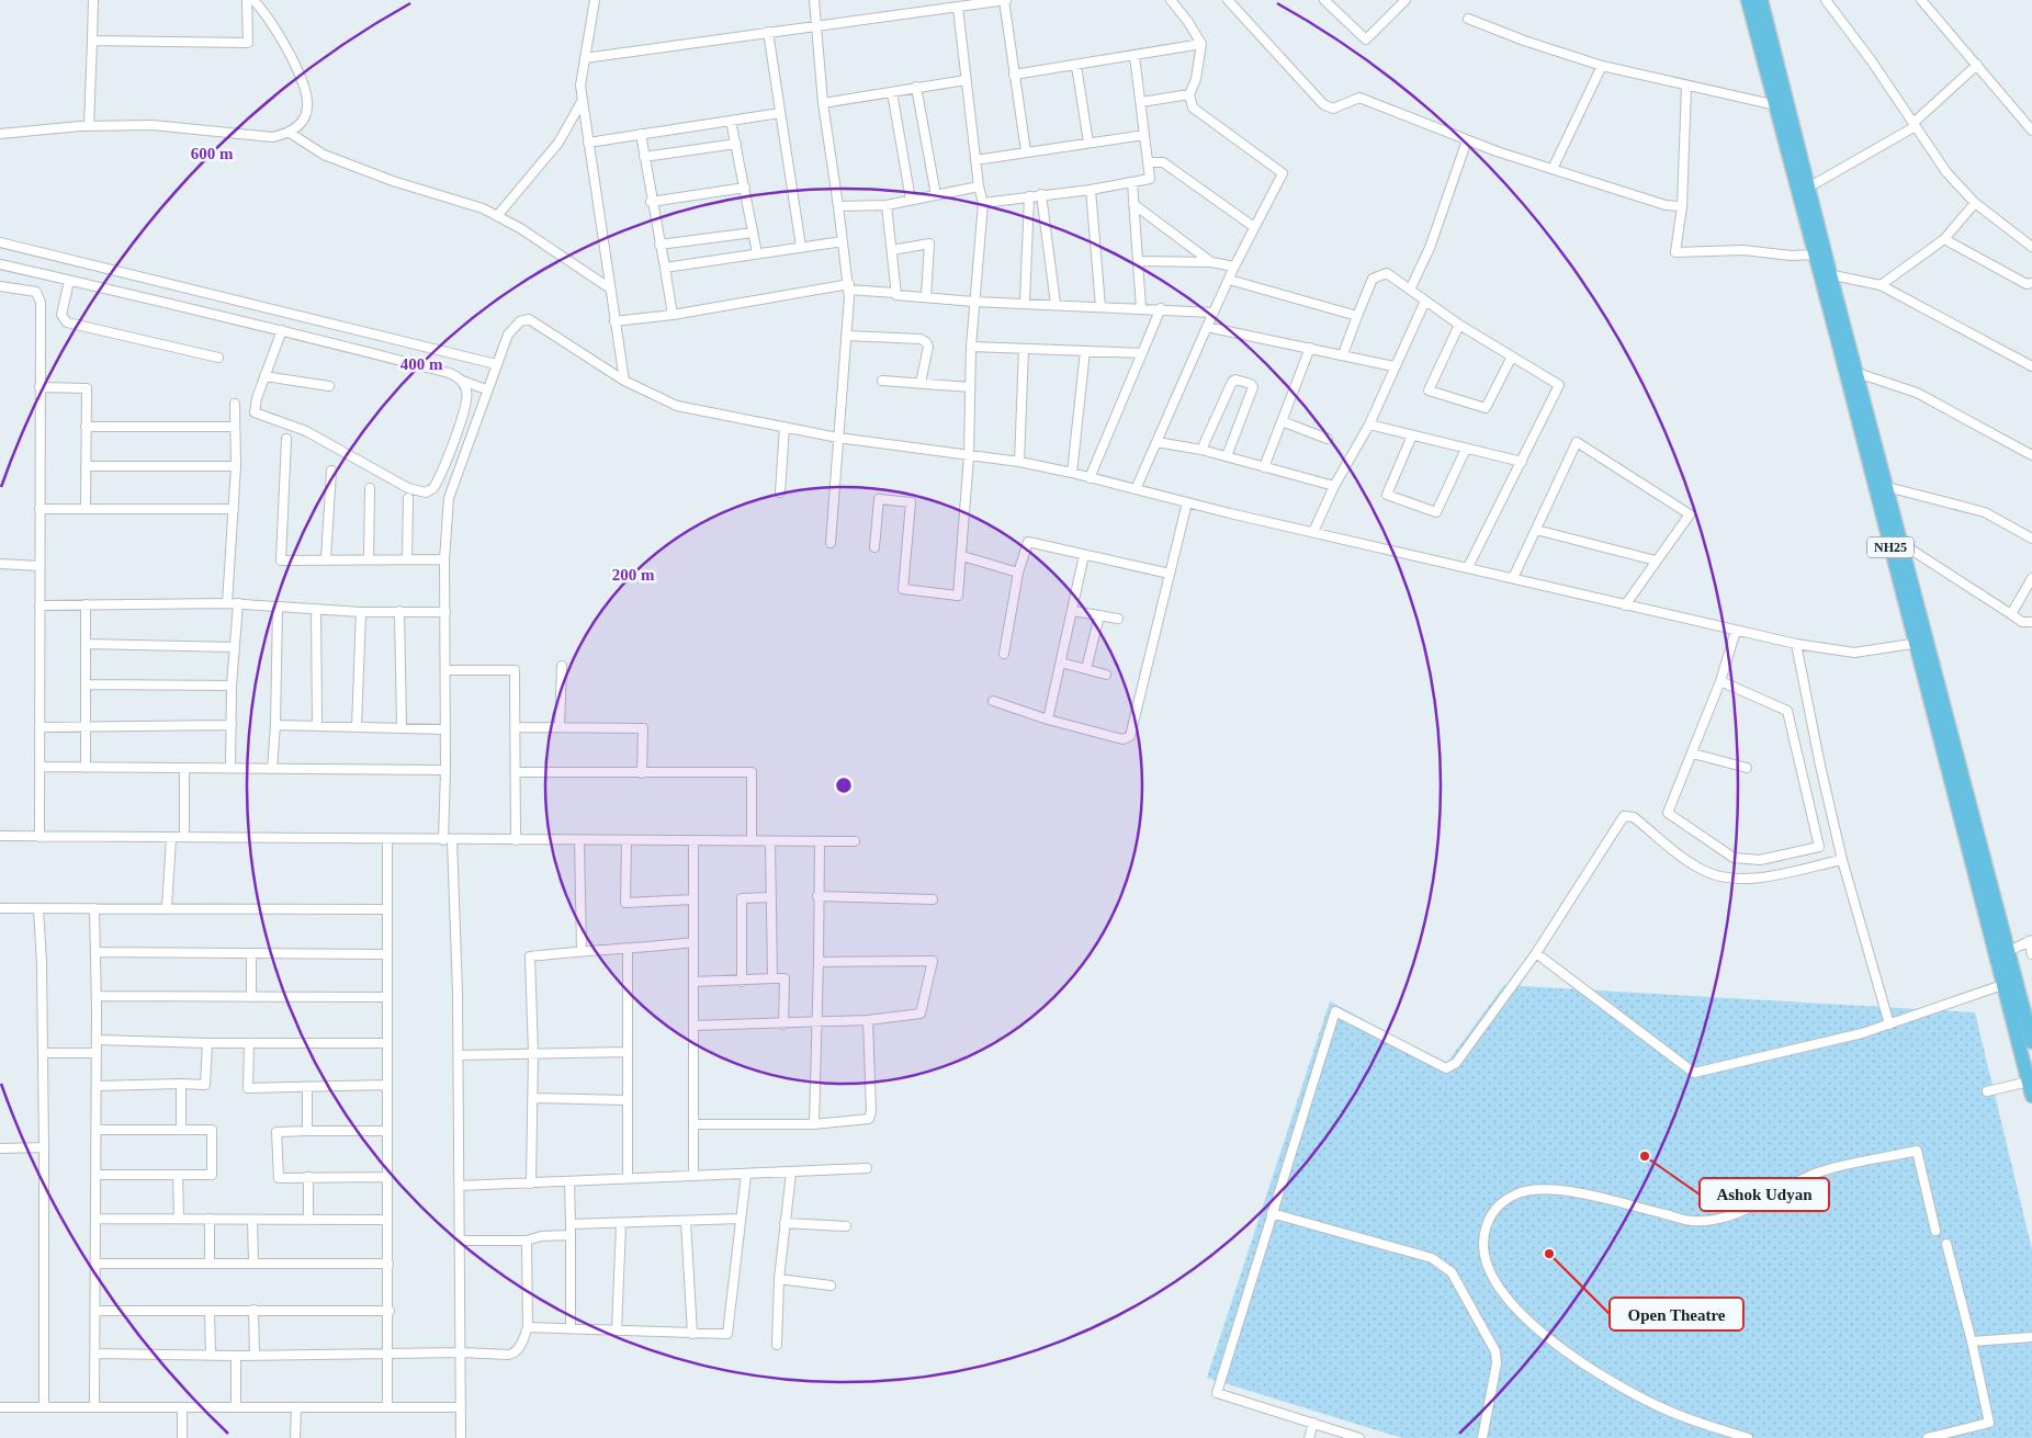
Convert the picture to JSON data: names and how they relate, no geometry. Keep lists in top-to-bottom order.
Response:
{
  "streets": {
    "main road": ["NH25"]
  },
  "places": ["Ashok Udyan", "Open Theatre"],
  "rings": ["600 m", "400 m", "200 m"]
}
